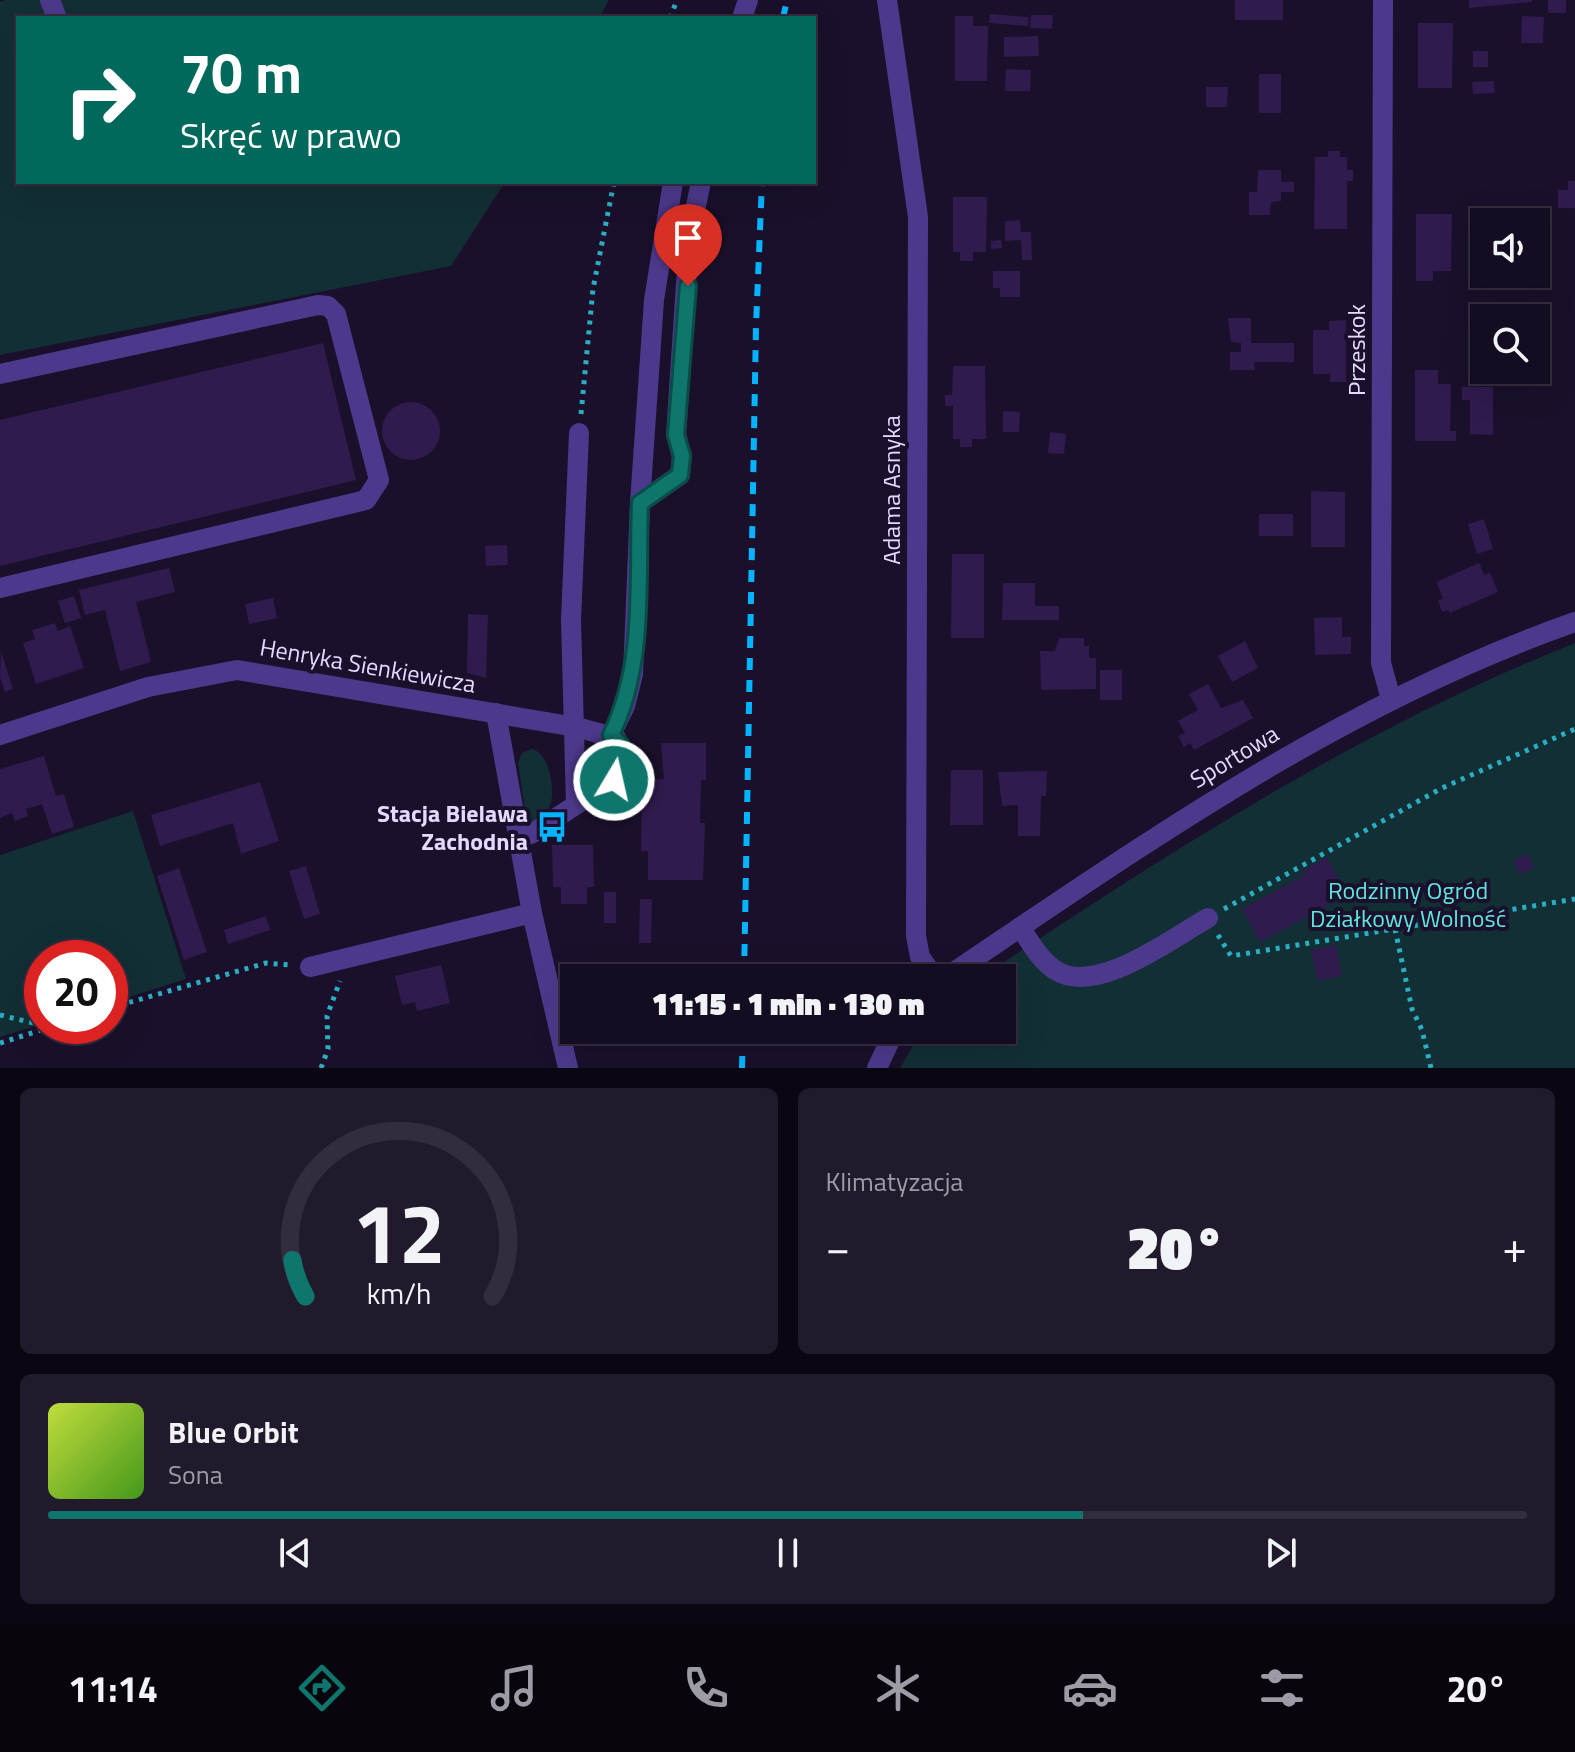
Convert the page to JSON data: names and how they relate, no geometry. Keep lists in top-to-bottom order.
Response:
{
  "streets": {
    "street": [
      "Przeskok",
      "Adama Asnyka",
      "Henryka Sienkiewicza",
      "Sportowa"
    ]
  },
  "crossings": [
    ["Przeskok", "Sportowa"]
  ],
  "parks": ["Rodzinny Ogród Działkowy Wolność"],
  "places": {
    "bus stop": ["Stacja Bielawa Zachodnia"]
  },
  "page": {
    "turn": ["70 m", "Skręć w prawo"],
    "limit": "20",
    "trip": "11:15 · 1 min · 130 m",
    "tile": "Klimatyzacja",
    "heat": ["−", "20°", "+"],
    "song": ["Blue Orbit", "Sona"],
    "tabs": ["11:14", "20°"],
    "gauge": ["12", "km/h"]
  }
}
